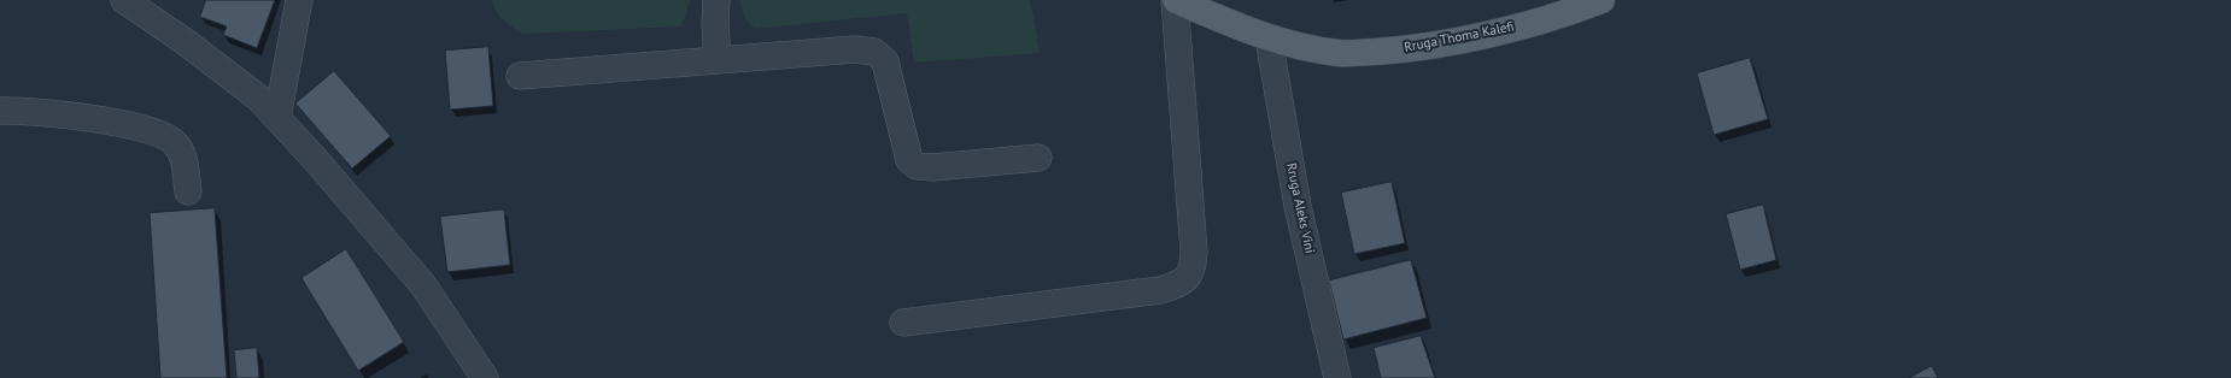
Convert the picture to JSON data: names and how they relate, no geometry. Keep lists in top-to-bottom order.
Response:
{
  "streets": {
    "main road": ["Rruga Thoma Kalefi"],
    "street": ["Rruga Aleks Vini"]
  },
  "crossings": [
    ["Rruga Thoma Kalefi", "Rruga Aleks Vini"]
  ]
}
